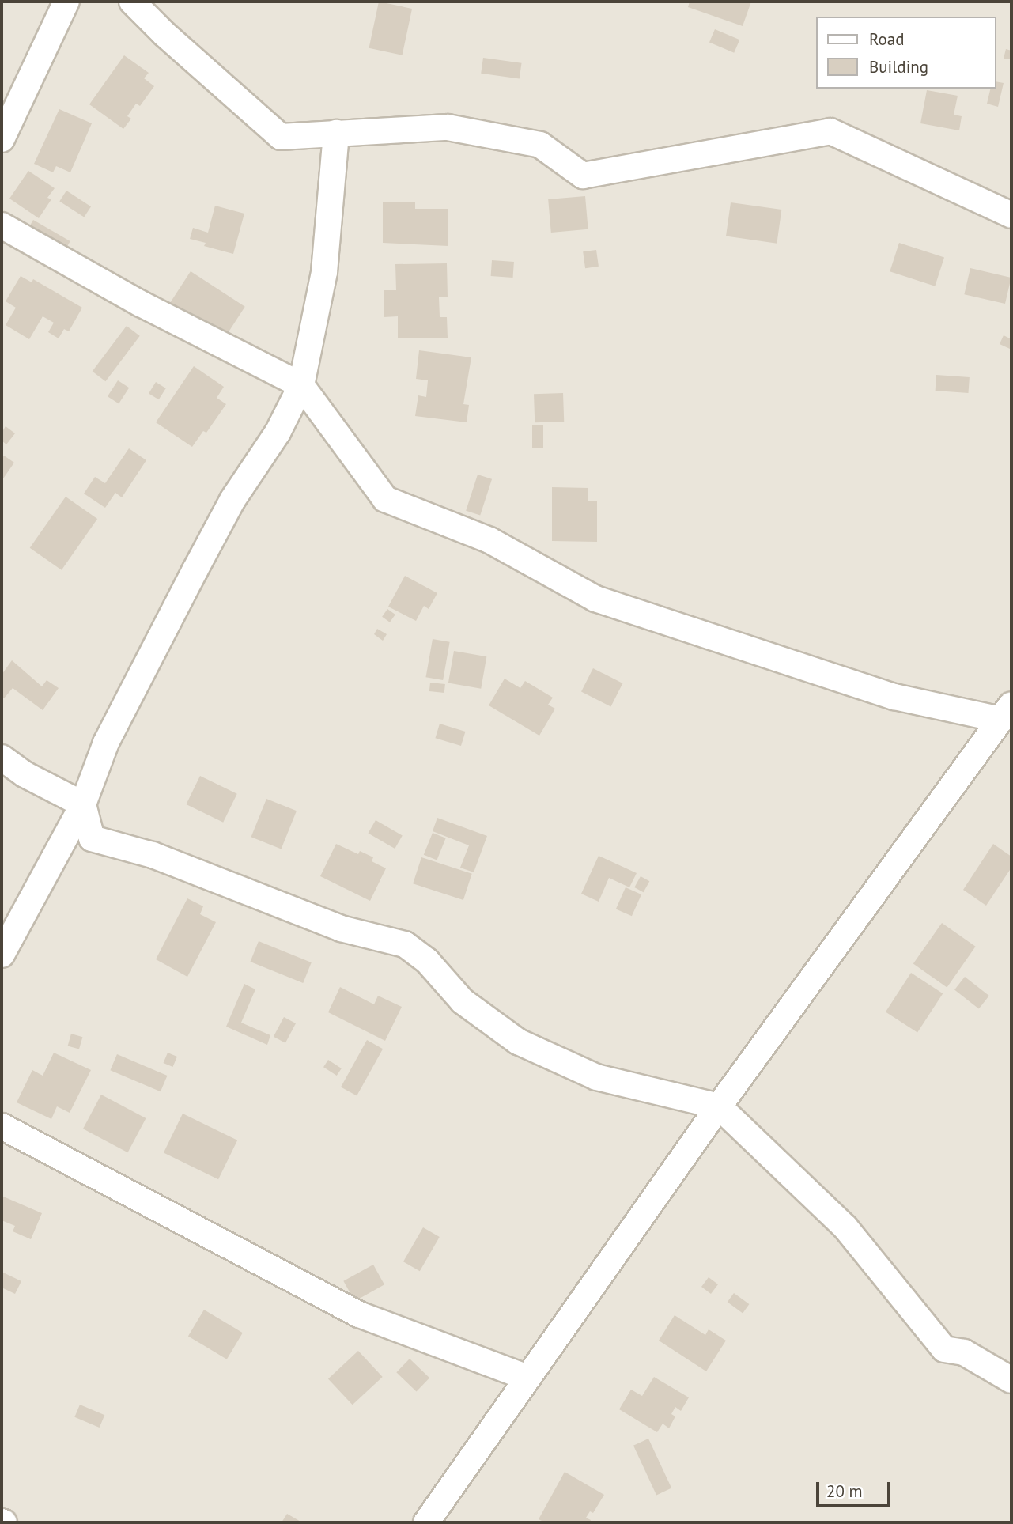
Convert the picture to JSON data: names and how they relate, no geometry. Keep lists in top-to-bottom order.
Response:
{
  "legend": ["Road", "Building"],
  "scale_bar": "20 m"
}
